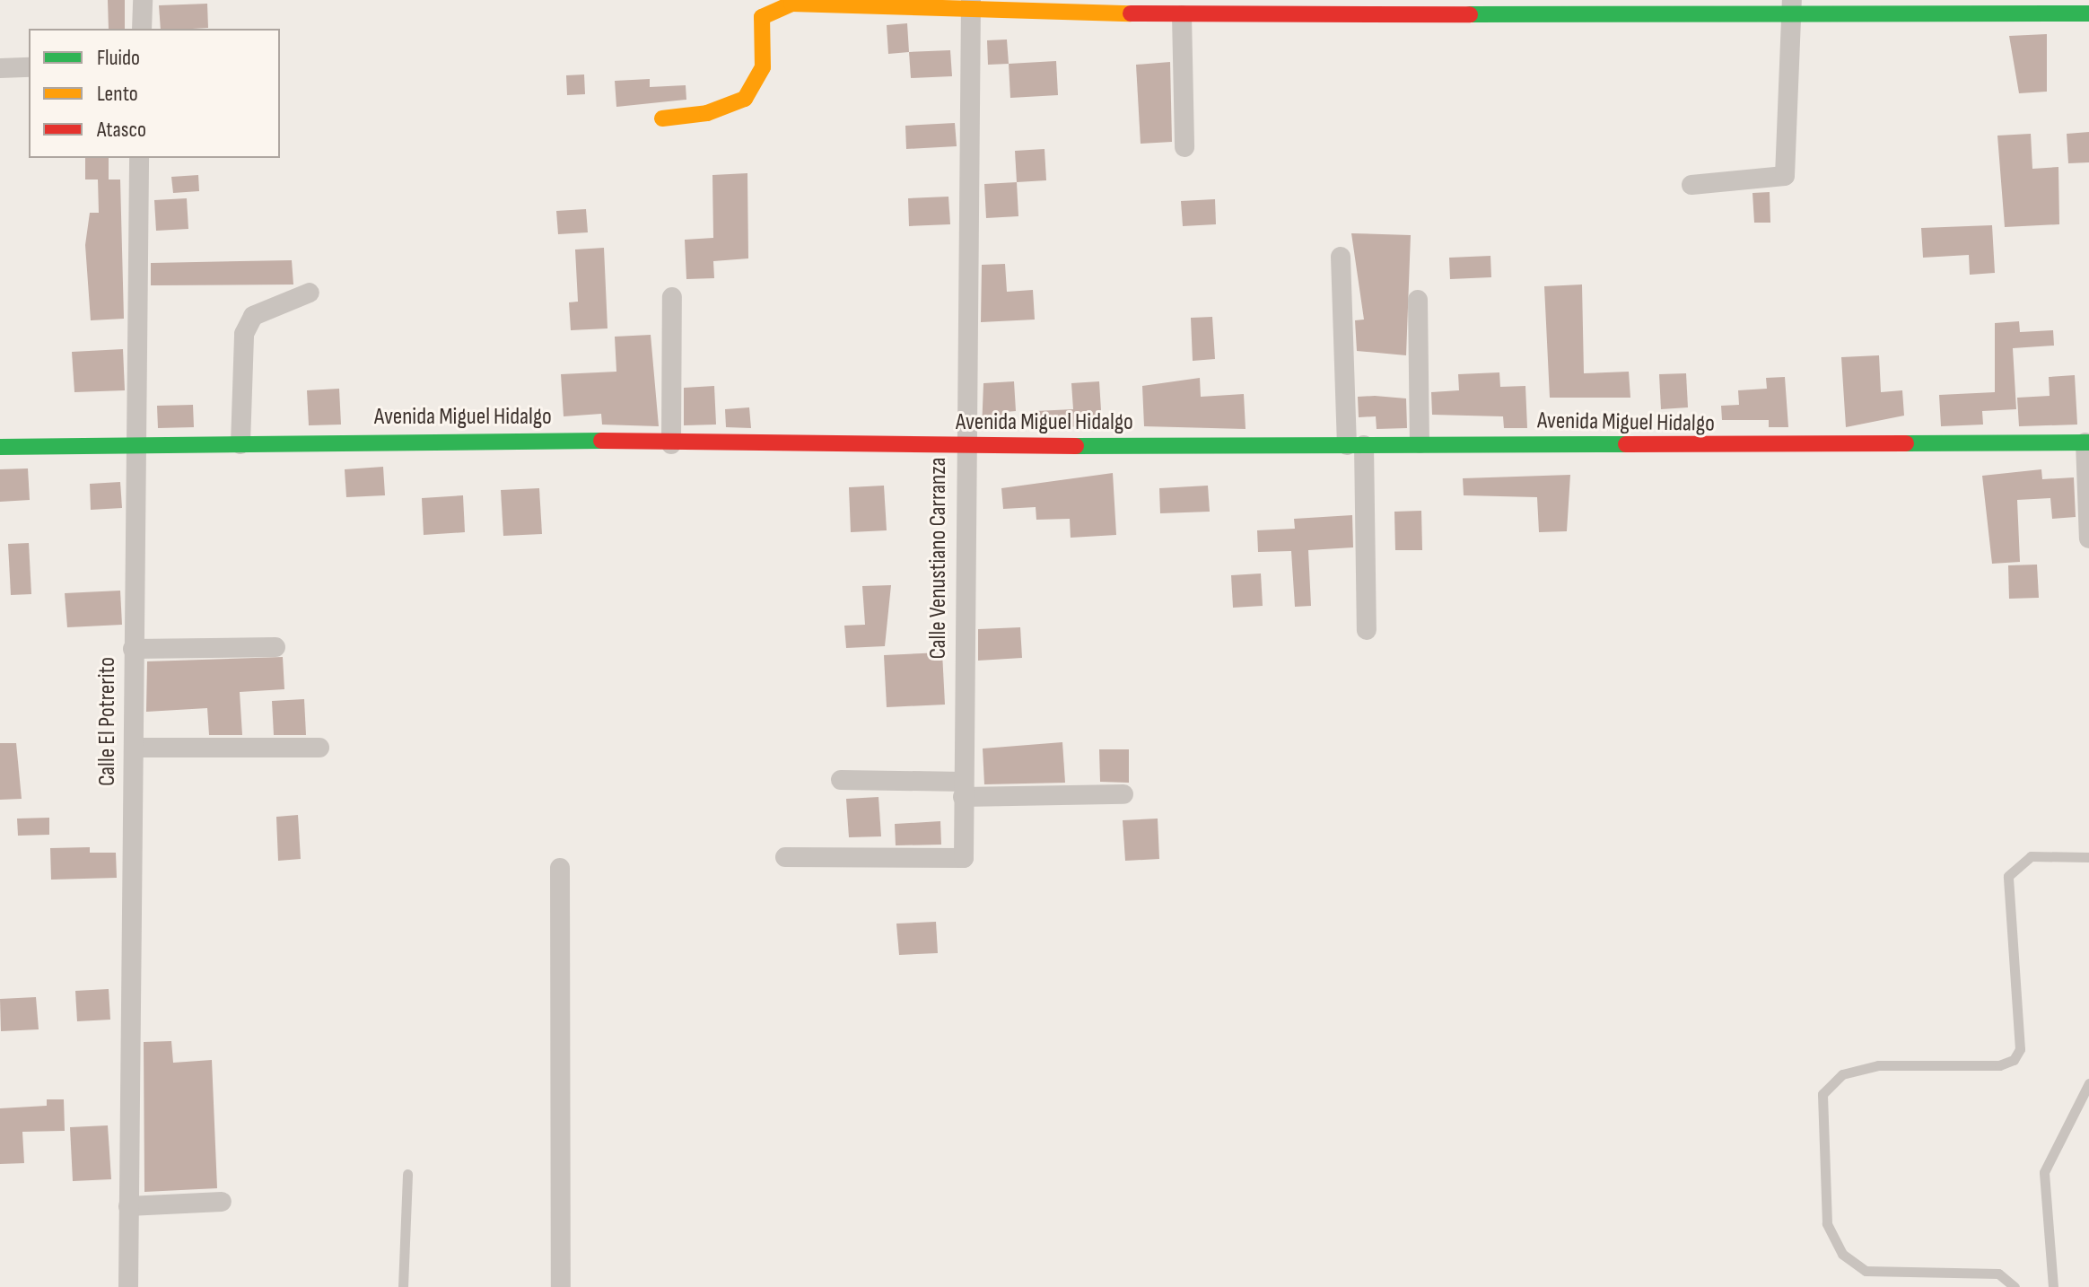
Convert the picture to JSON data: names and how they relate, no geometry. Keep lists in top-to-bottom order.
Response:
{
  "streets": {
    "street": ["Avenida Miguel Hidalgo", "Calle Venustiano Carranza", "Calle El Potrerito"]
  },
  "crossings": [
    ["Avenida Miguel Hidalgo", "Calle Venustiano Carranza"],
    ["Avenida Miguel Hidalgo", "Calle El Potrerito"]
  ],
  "legend": ["Fluido", "Lento", "Atasco"]
}
